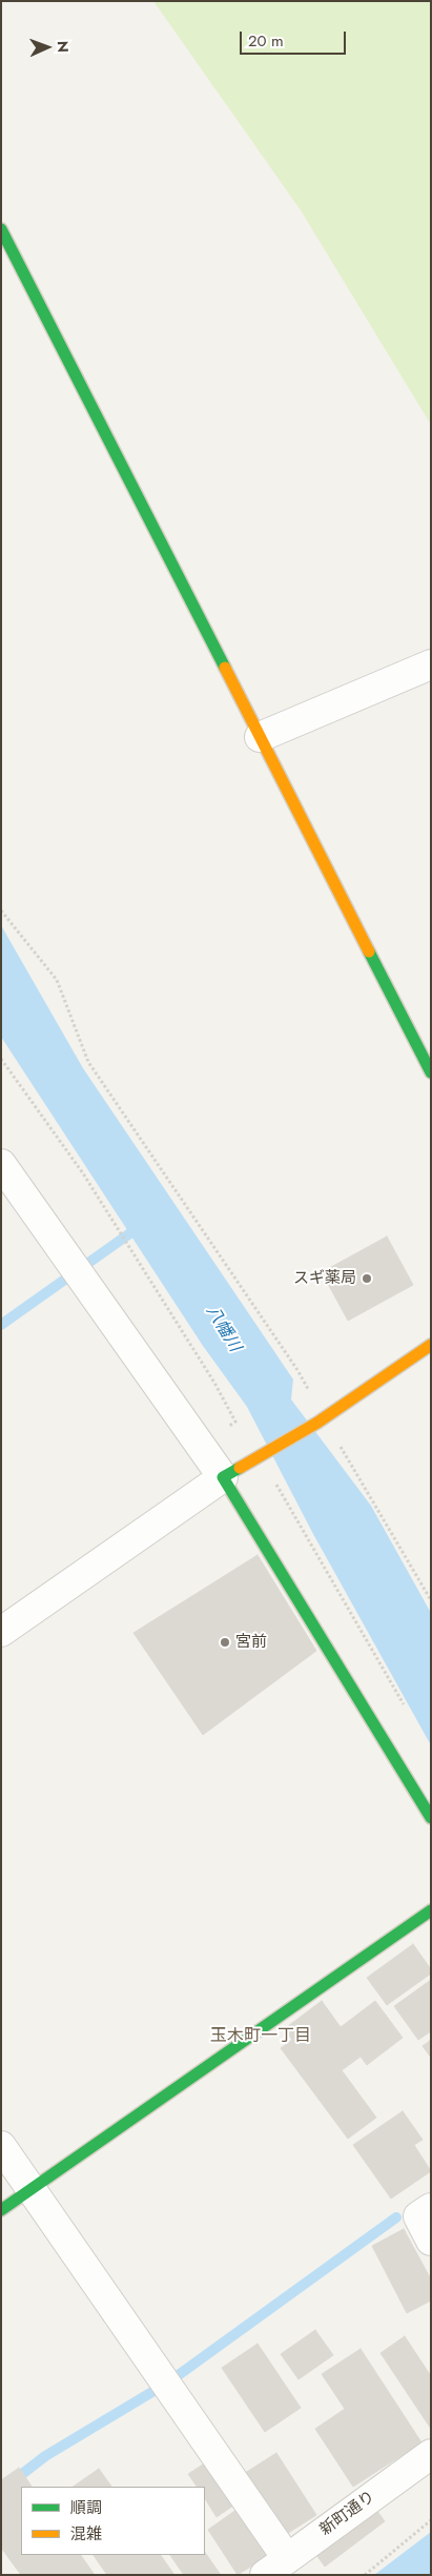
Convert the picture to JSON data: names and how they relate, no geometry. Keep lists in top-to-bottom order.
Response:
{
  "streets": {
    "street": ["新町通り"]
  },
  "districts": ["玉木町一丁目"],
  "water": ["八幡川"],
  "places": ["スギ薬局", "宮前"],
  "legend": ["順調", "混雑"],
  "scale_bar": "20 m",
  "north": "right"
}
